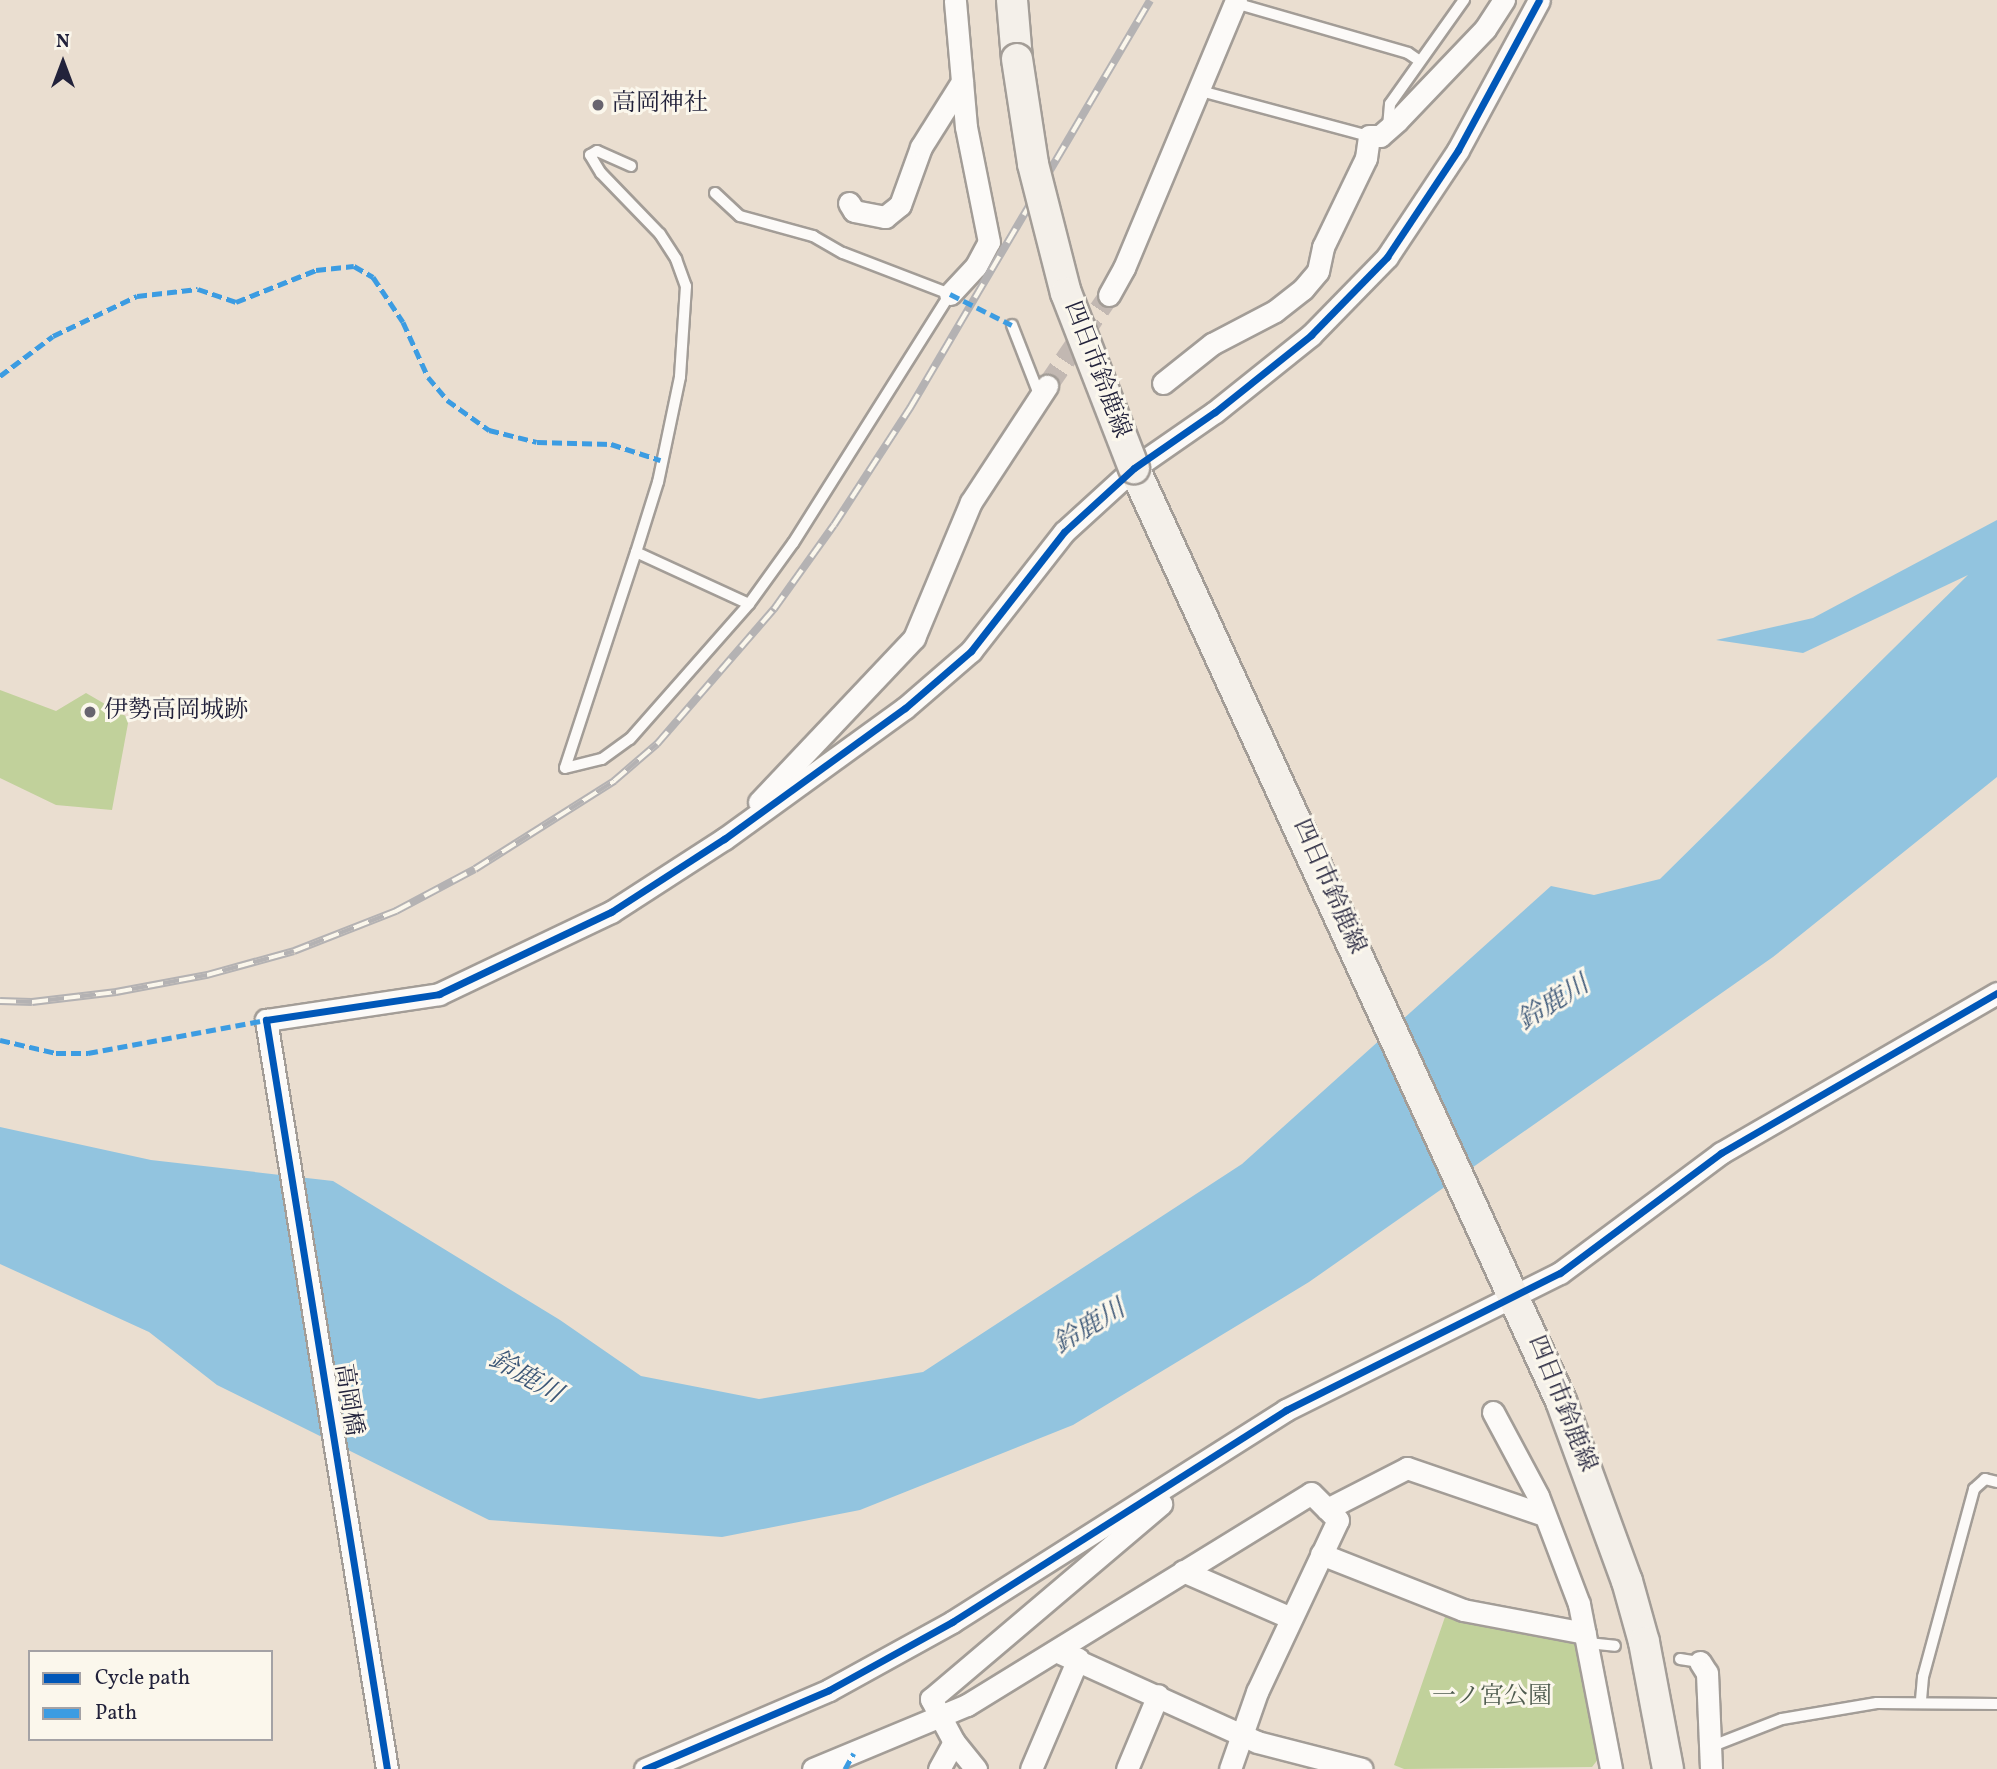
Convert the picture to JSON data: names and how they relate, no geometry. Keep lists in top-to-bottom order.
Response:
{
  "streets": {
    "main road": ["四日市鈴鹿線"],
    "street": ["高岡橋"]
  },
  "water": ["鈴鹿川"],
  "parks": ["一ノ宮公園"],
  "places": ["高岡神社", "伊勢高岡城跡"],
  "legend": ["Cycle path", "Path"],
  "north": "top"
}
